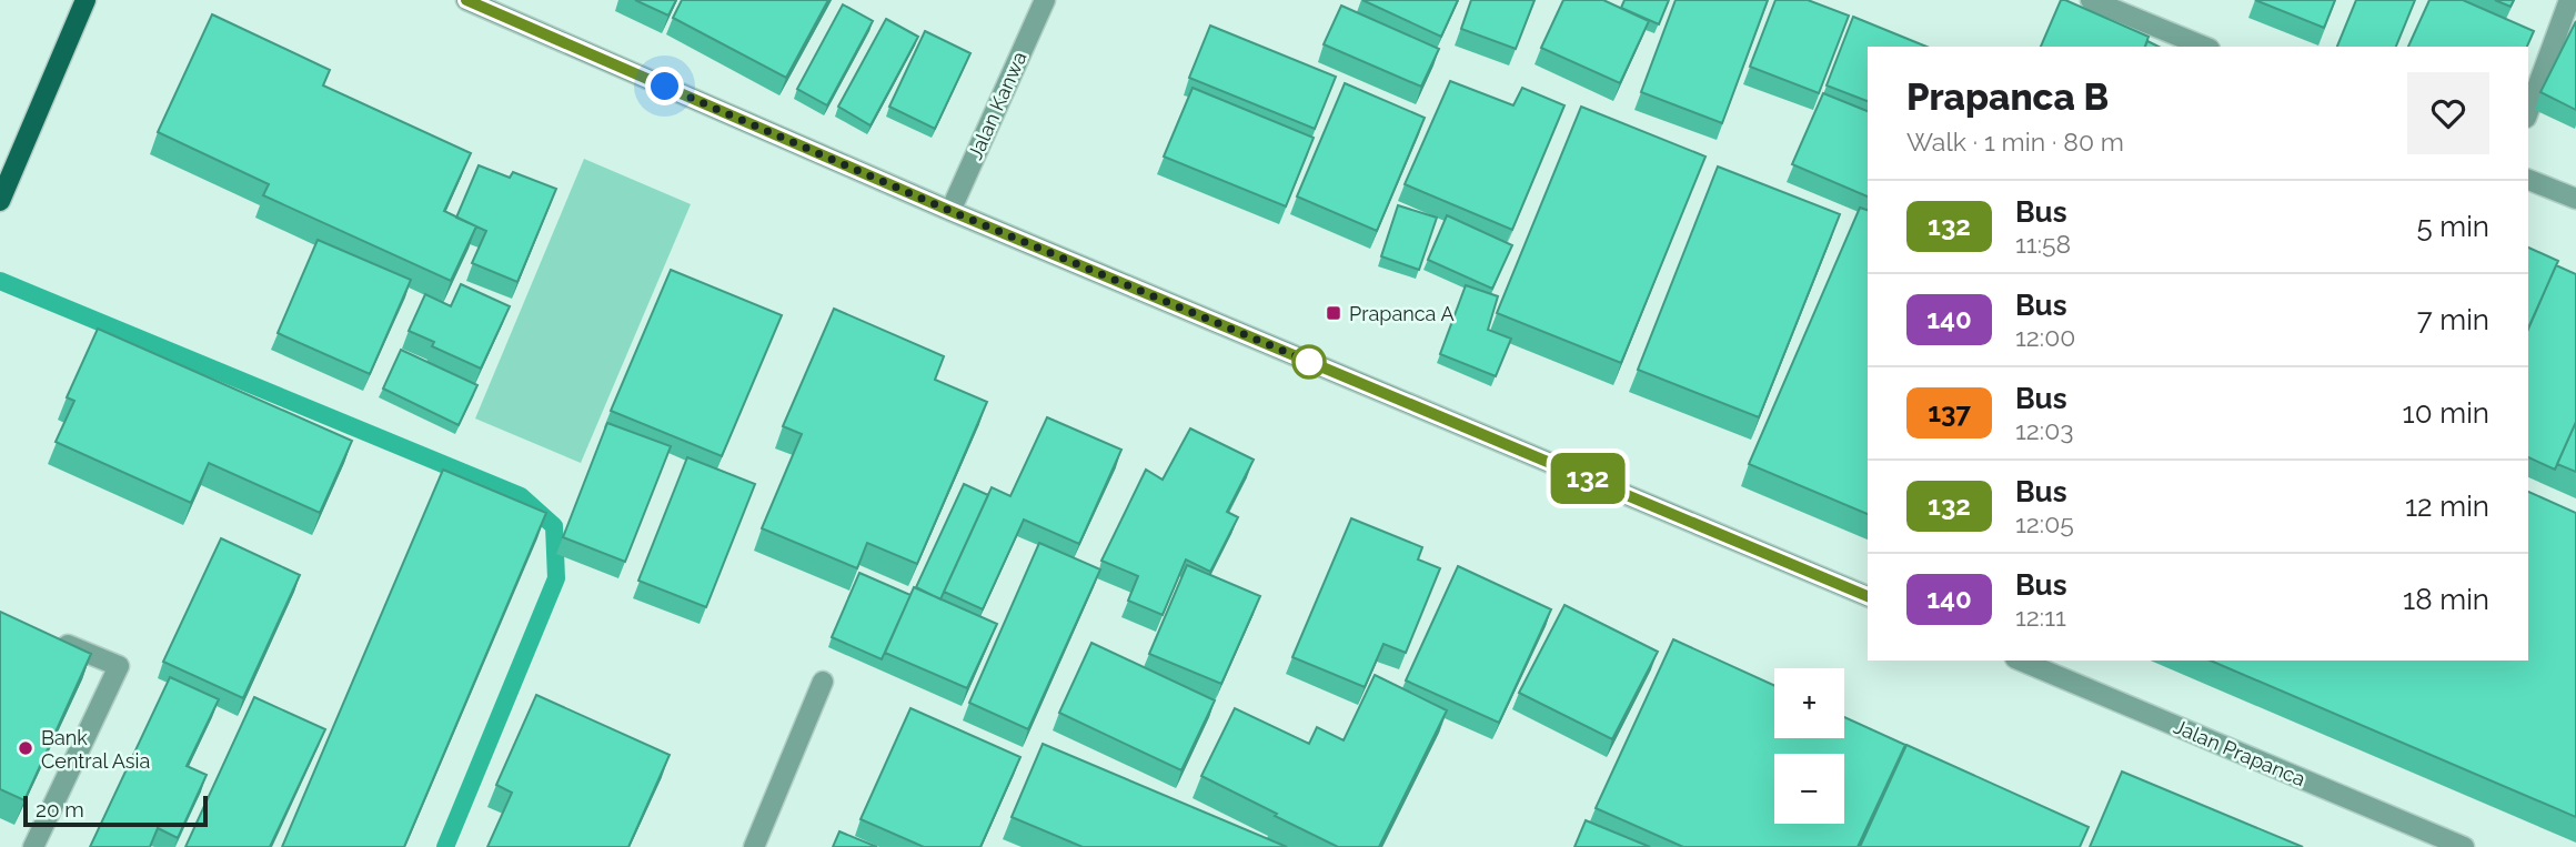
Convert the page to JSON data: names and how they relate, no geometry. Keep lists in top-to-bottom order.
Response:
{
  "streets": {
    "street": ["Jalan Kanwa", "Jalan Prapanca"]
  },
  "places": {
    "transit": ["Prapanca A"],
    "other": ["Bank Central Asia"]
  },
  "lines": ["bus line 132"],
  "scale_bar": "20 m",
  "page": {
    "on_map": "132",
    "heading": ["Prapanca B", "Walk · 1 min · 80 m"],
    "list": [
      {
        "mark": "132",
        "name": "Bus",
        "note": "11:58",
        "value": "5 min"
      },
      {
        "mark": "140",
        "name": "Bus",
        "note": "12:00",
        "value": "7 min"
      },
      {
        "mark": "137",
        "name": "Bus",
        "note": "12:03",
        "value": "10 min"
      },
      {
        "mark": "132",
        "name": "Bus",
        "note": "12:05",
        "value": "12 min"
      },
      {
        "mark": "140",
        "name": "Bus",
        "note": "12:11",
        "value": "18 min"
      }
    ],
    "map_buttons": ["+", "−"],
    "scale": "20 m"
  }
}
